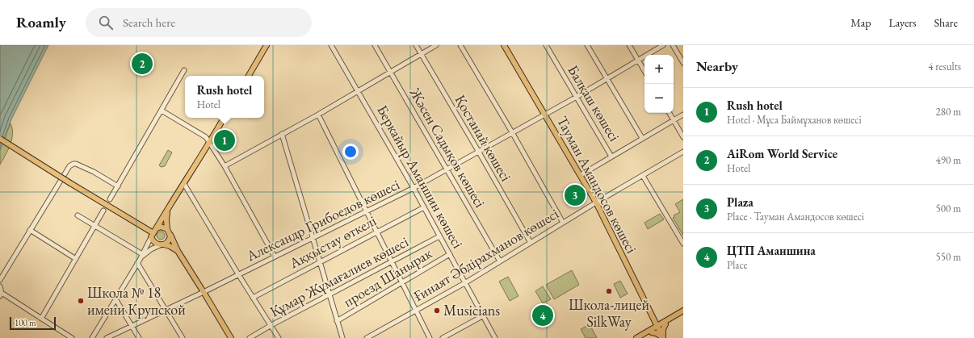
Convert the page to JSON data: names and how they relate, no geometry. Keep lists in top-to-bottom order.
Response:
{
  "streets": {
    "main road": ["Тауман Амандосов көшесі"],
    "street": [
      "Балқаш көшесі",
      "Қостанай көшесі",
      "Жәсен Садықов көшесі",
      "Беркайыр Аманшин көшесі",
      "Александр Грибоедов көшесі",
      "Аққыстау өткелі",
      "Ғинаят Әбдірахманов көшесі",
      "Құмар Жұмағалиев көшесі",
      "проезд Шанырак"
    ]
  },
  "crossings": [
    ["Балқаш көшесі", "Александр Грибоедов көшесі"],
    ["Қостанай көшесі", "Александр Грибоедов көшесі"],
    ["Қостанай көшесі", "Ғинаят Әбдірахманов көшесі"],
    ["Жәсен Садықов көшесі", "Александр Грибоедов көшесі"],
    ["Жәсен Садықов көшесі", "Ғинаят Әбдірахманов көшесі"],
    ["Беркайыр Аманшин көшесі", "Александр Грибоедов көшесі"],
    ["Беркайыр Аманшин көшесі", "Аққыстау өткелі"],
    ["Беркайыр Аманшин көшесі", "Ғинаят Әбдірахманов көшесі"],
    ["Беркайыр Аманшин көшесі", "Құмар Жұмағалиев көшесі"],
    ["Беркайыр Аманшин көшесі", "проезд Шанырак"],
    ["Тауман Амандосов көшесі", "Александр Грибоедов көшесі"],
    ["Тауман Амандосов көшесі", "Ғинаят Әбдірахманов көшесі"]
  ],
  "places": ["Школа-лицей SilkWay", "Школа № 18 имени Крупской", "Musicians"],
  "scale_bar": "100 m",
  "page": {
    "header": "Roamly",
    "search": "Search here",
    "nav": ["Map", "Layers", "Share"],
    "heading": ["Nearby", "4 results"],
    "pins": [
      "2",
      "1",
      "3",
      "4"
    ],
    "map_buttons": ["+", "−"],
    "popup": ["Rush hotel", "Hotel"],
    "list": [
      {
        "mark": "1",
        "name": "Rush hotel",
        "note": "Hotel · Мұса Баймұханов көшесі",
        "value": "280 m"
      },
      {
        "mark": "2",
        "name": "AiRom World Service",
        "note": "Hotel",
        "value": "490 m"
      },
      {
        "mark": "3",
        "name": "Plaza",
        "note": "Place · Тауман Амандосов көшесі",
        "value": "500 m"
      },
      {
        "mark": "4",
        "name": "ЦТП Аманшина",
        "note": "Place",
        "value": "550 m"
      }
    ],
    "scale": "100 m"
  }
}
